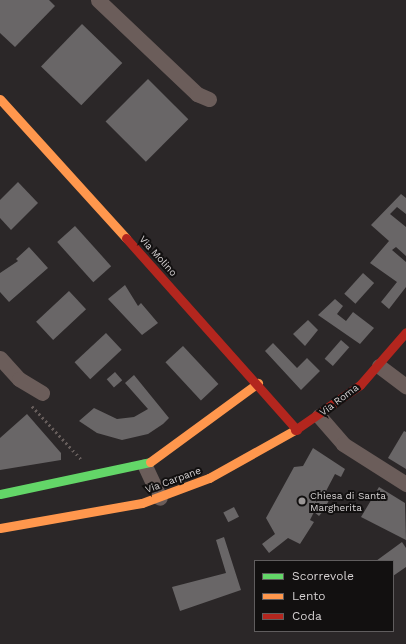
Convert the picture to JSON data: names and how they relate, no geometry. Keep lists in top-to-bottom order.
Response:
{
  "streets": {
    "street": ["Via Molino", "Via Roma", "Via Carpane"]
  },
  "crossings": [
    ["Via Molino", "Via Roma"],
    ["Via Molino", "Via Carpane"],
    ["Via Roma", "Via Carpane"]
  ],
  "places": ["Chiesa di Santa Margherita"],
  "legend": ["Scorrevole", "Lento", "Coda"]
}
